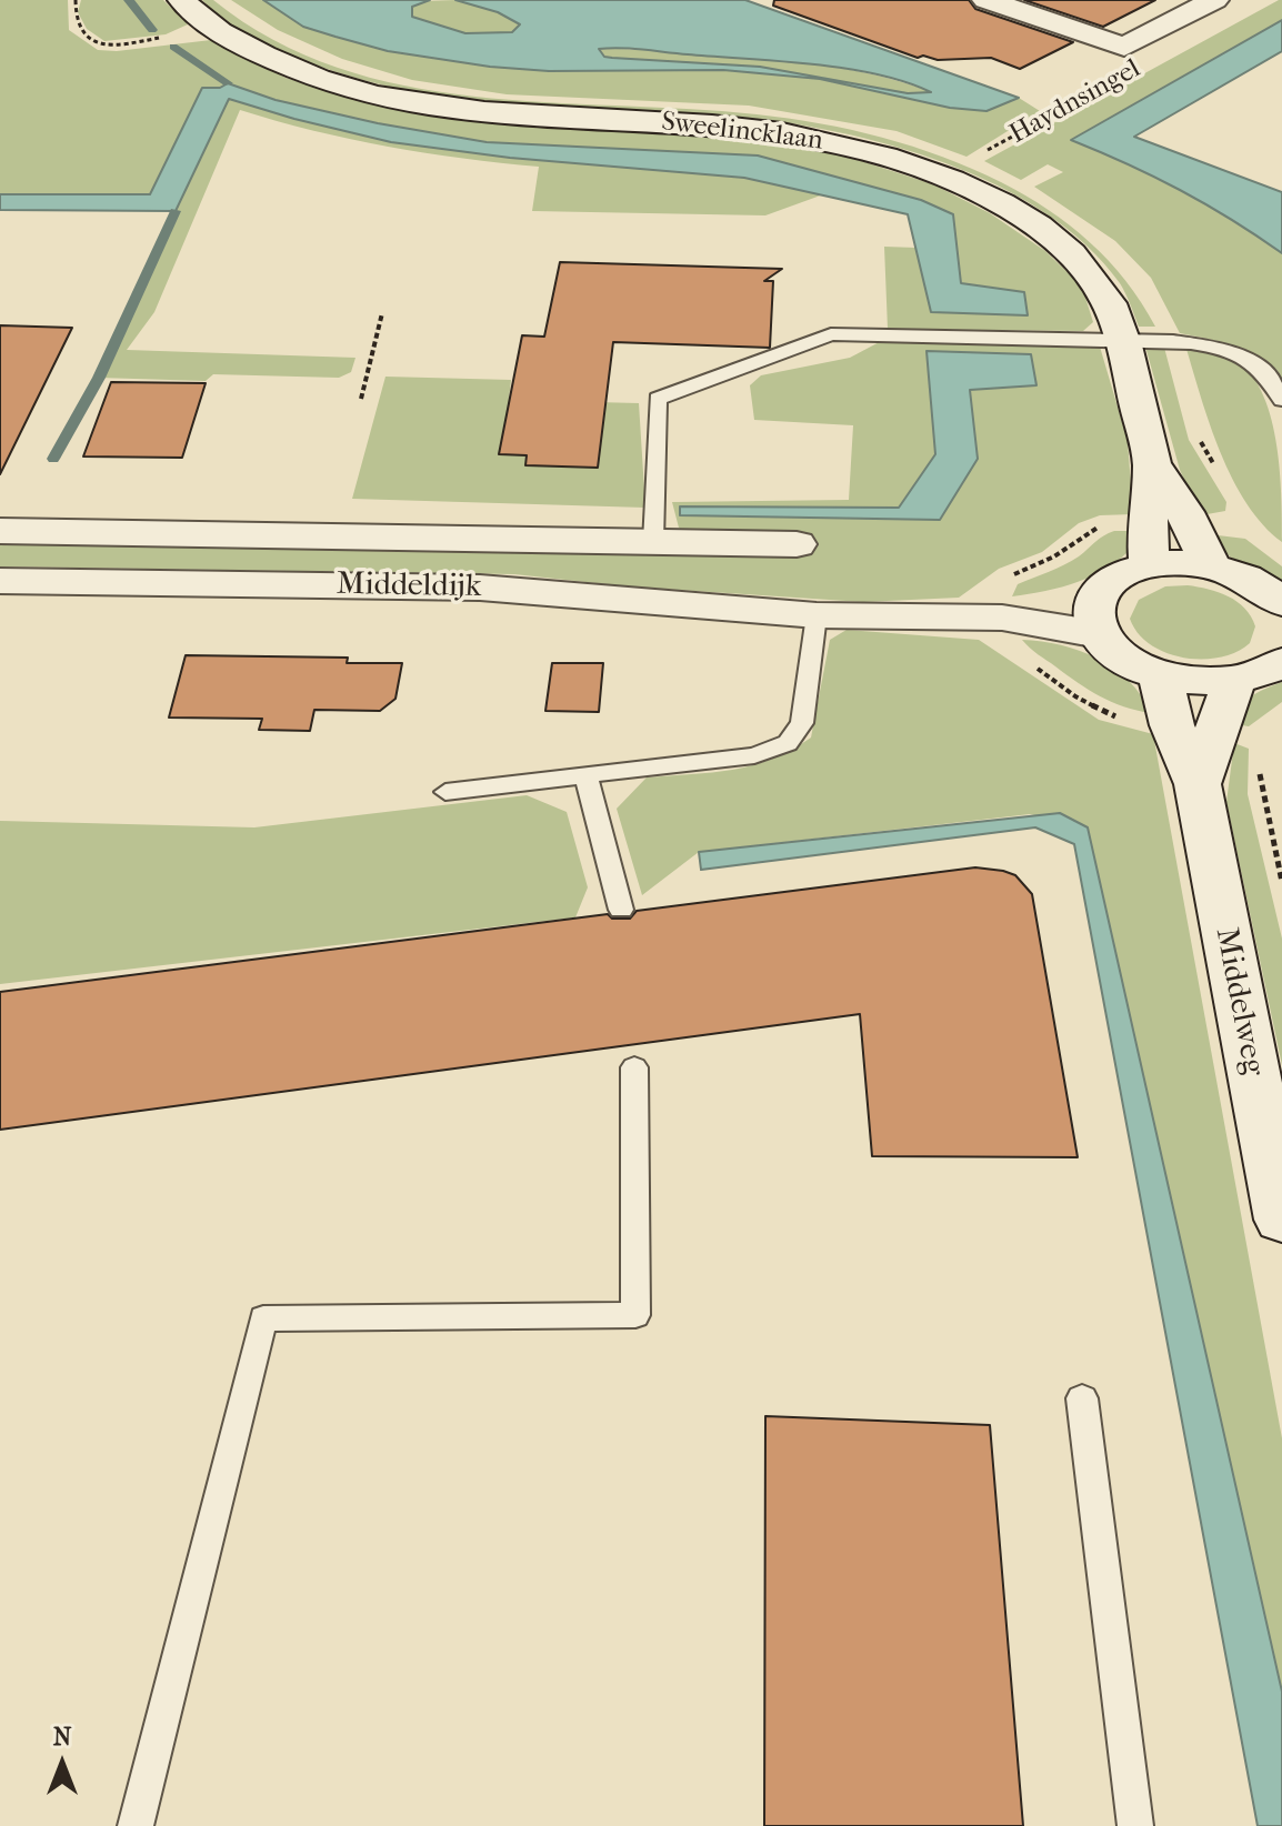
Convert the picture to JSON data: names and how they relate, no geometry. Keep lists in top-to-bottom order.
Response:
{
  "streets": {
    "main road": [
      "Haydnsingel",
      "Sweelincklaan",
      "Middeldijk",
      "Middelweg"
    ]
  },
  "north": "top"
}
